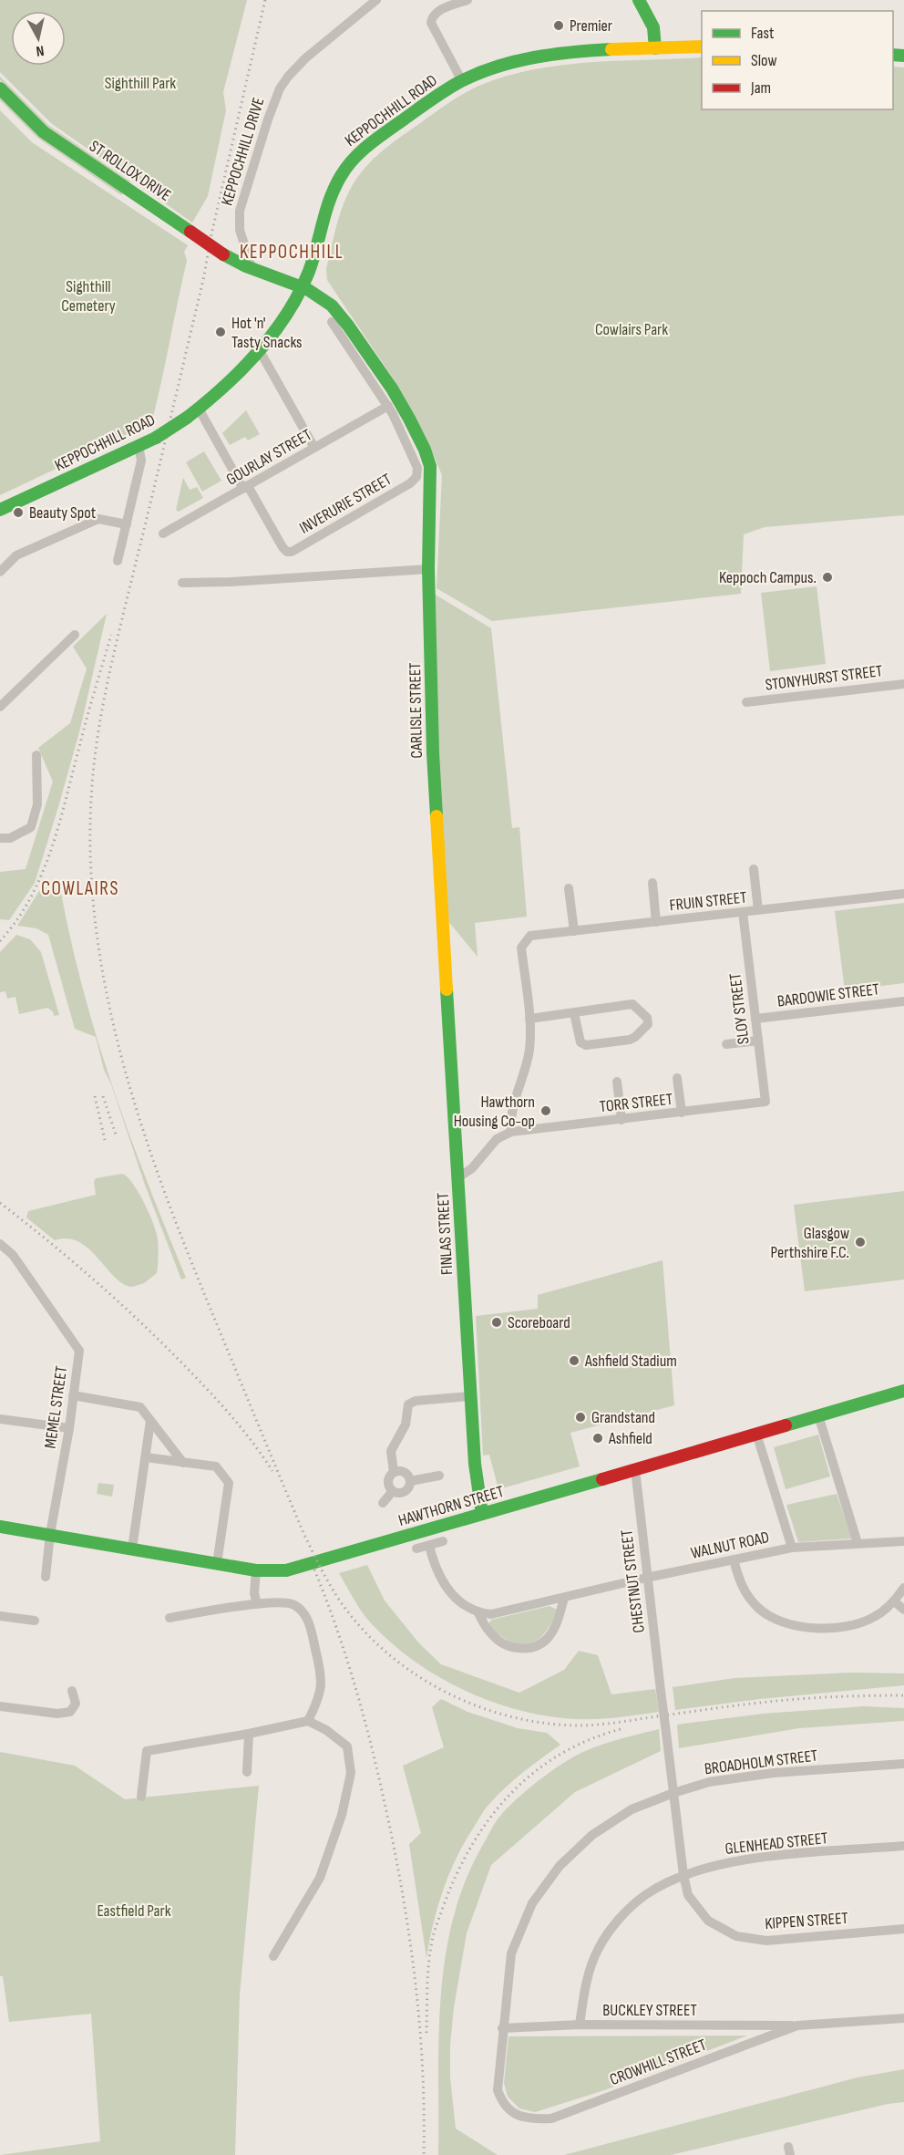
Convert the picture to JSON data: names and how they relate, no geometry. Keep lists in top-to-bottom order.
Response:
{
  "streets": {
    "street": [
      "KEPPOCHHILL ROAD",
      "KEPPOCHHILL DRIVE",
      "ST ROLLOX DRIVE",
      "GOURLAY STREET",
      "INVERURIE STREET",
      "STONYHURST STREET",
      "CARLISLE STREET",
      "FRUIN STREET",
      "BARDOWIE STREET",
      "SLOY STREET",
      "TORR STREET",
      "FINLAS STREET",
      "MEMEL STREET",
      "HAWTHORN STREET",
      "WALNUT ROAD",
      "CHESTNUT STREET",
      "BROADHOLM STREET",
      "GLENHEAD STREET",
      "KIPPEN STREET",
      "BUCKLEY STREET",
      "CROWHILL STREET"
    ]
  },
  "crossings": [
    ["KEPPOCHHILL ROAD", "CARLISLE STREET"],
    ["KEPPOCHHILL DRIVE", "ST ROLLOX DRIVE"],
    ["GOURLAY STREET", "INVERURIE STREET"],
    ["CARLISLE STREET", "FINLAS STREET"],
    ["FRUIN STREET", "SLOY STREET"],
    ["BARDOWIE STREET", "SLOY STREET"],
    ["SLOY STREET", "TORR STREET"],
    ["TORR STREET", "FINLAS STREET"],
    ["FINLAS STREET", "HAWTHORN STREET"],
    ["MEMEL STREET", "HAWTHORN STREET"],
    ["HAWTHORN STREET", "CHESTNUT STREET"],
    ["WALNUT ROAD", "CHESTNUT STREET"],
    ["CHESTNUT STREET", "KIPPEN STREET"],
    ["BROADHOLM STREET", "KIPPEN STREET"],
    ["BROADHOLM STREET", "BUCKLEY STREET"],
    ["BROADHOLM STREET", "CROWHILL STREET"],
    ["GLENHEAD STREET", "KIPPEN STREET"],
    ["GLENHEAD STREET", "BUCKLEY STREET"],
    ["BUCKLEY STREET", "CROWHILL STREET"]
  ],
  "districts": ["KEPPOCHHILL", "COWLAIRS"],
  "parks": [
    "Sighthill Park",
    "Sighthill Cemetery",
    "Cowlairs Park",
    "Eastfield Park"
  ],
  "places": [
    "Premier",
    "Hot 'n' Tasty Snacks",
    "Beauty Spot",
    "Keppoch Campus.",
    "Hawthorn Housing Co-op",
    "Glasgow Perthshire F.C.",
    "Scoreboard",
    "Ashfield Stadium",
    "Grandstand",
    "Ashfield"
  ],
  "legend": ["Fast", "Slow", "Jam"],
  "north": "bottom"
}
